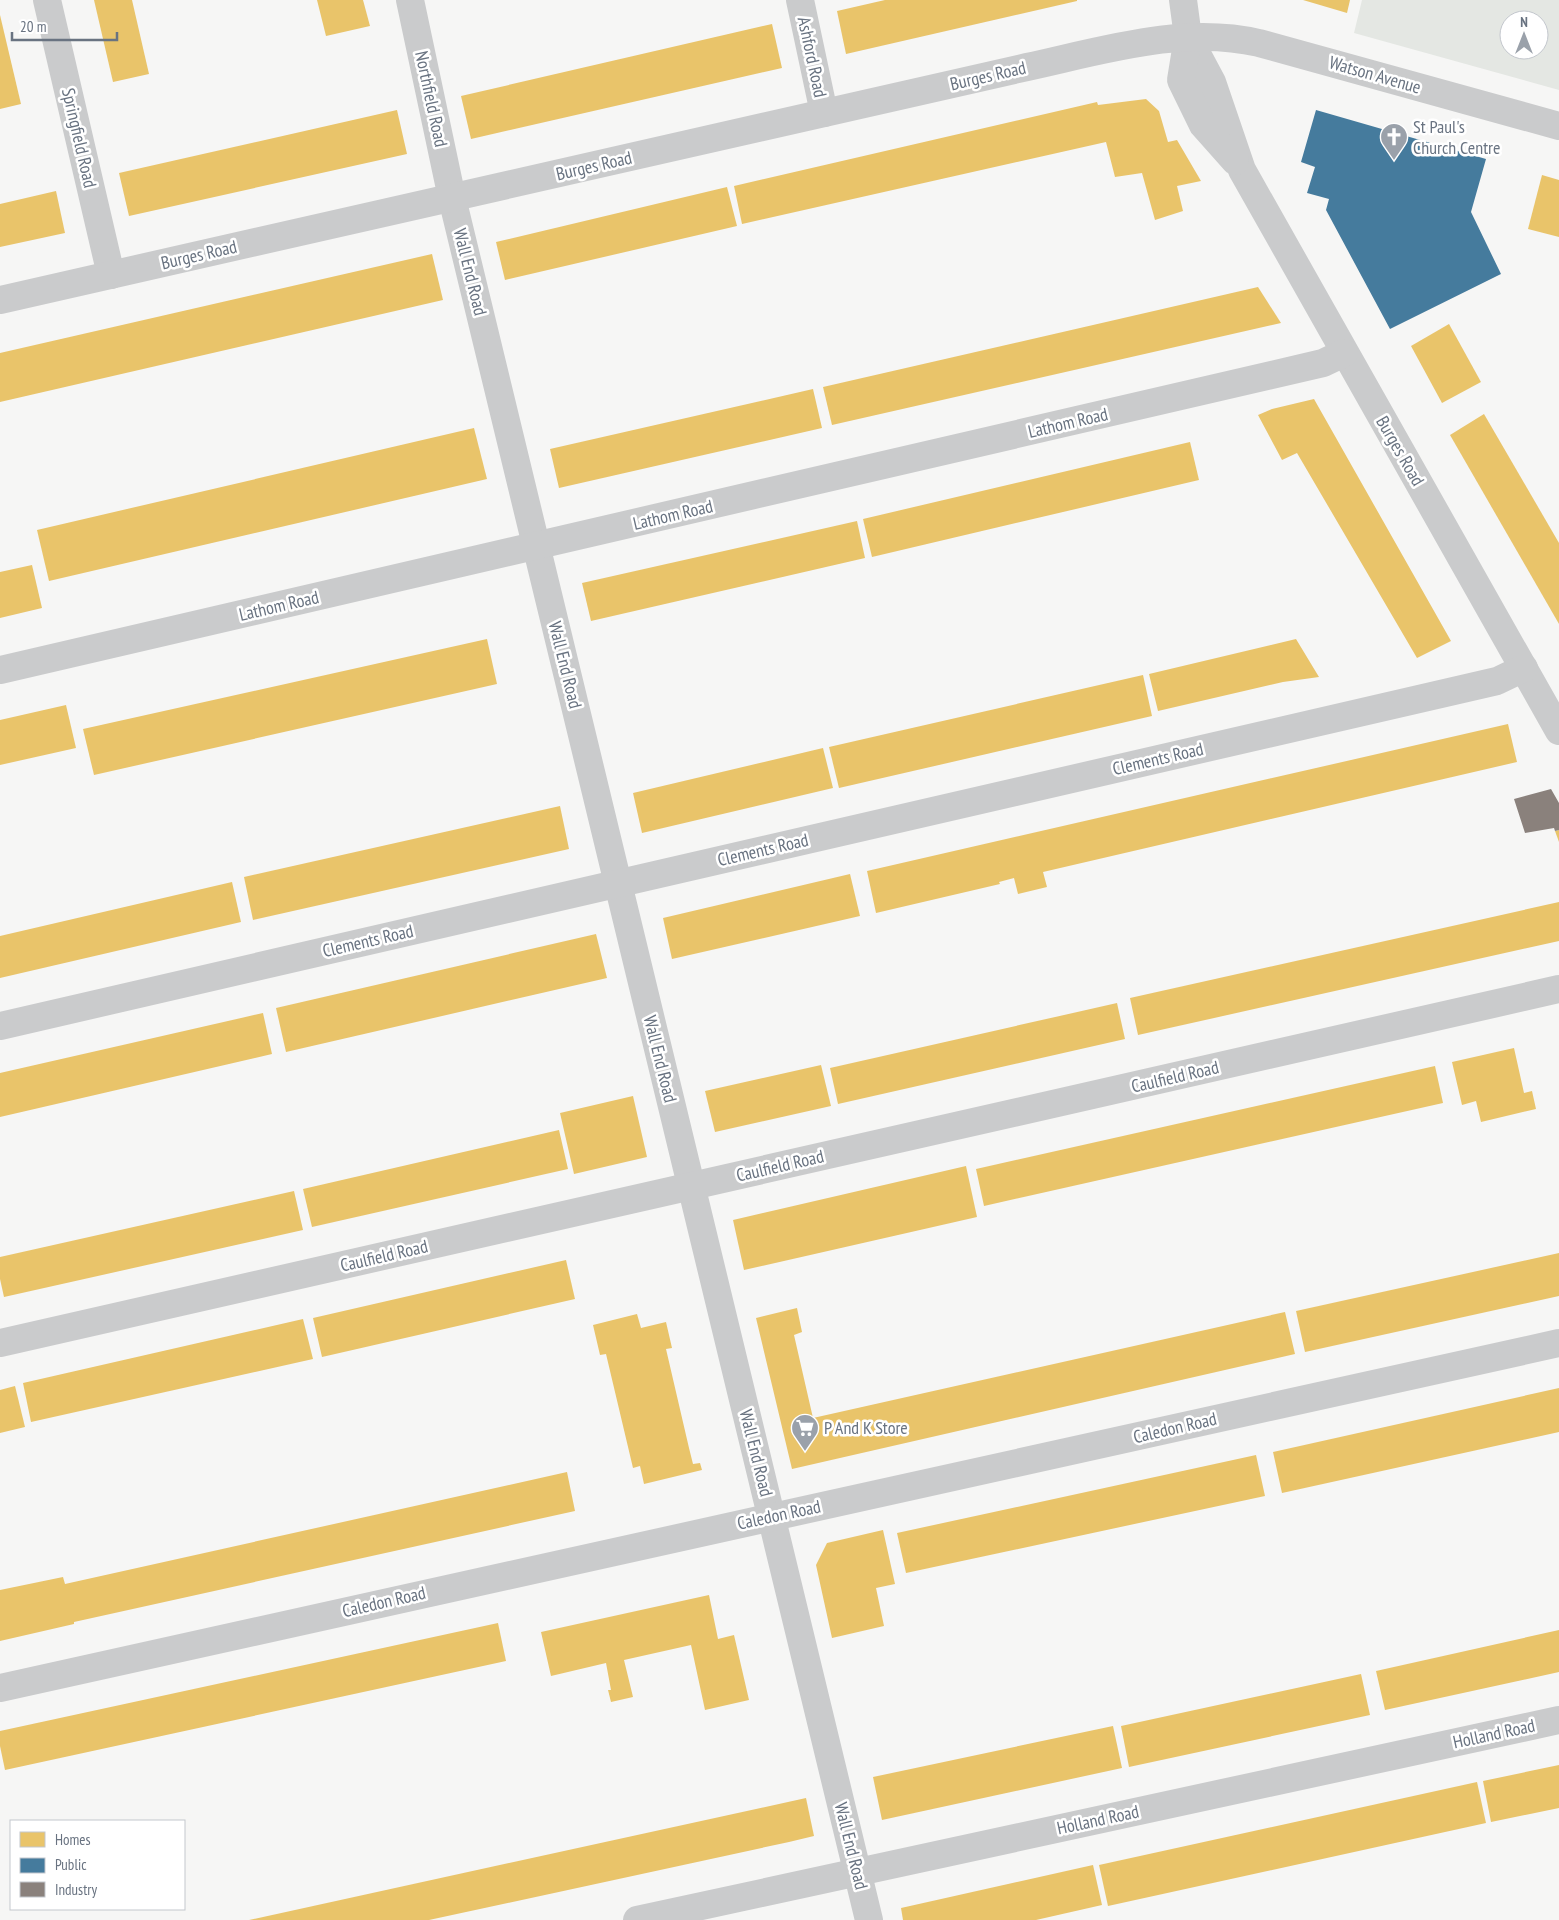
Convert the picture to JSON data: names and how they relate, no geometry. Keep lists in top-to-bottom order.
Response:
{
  "streets": {
    "street": [
      "Ashford Road",
      "Watson Avenue",
      "Burges Road",
      "Northfield Road",
      "Springfield Road",
      "Wall End Road",
      "Lathom Road",
      "Clements Road",
      "Caulfield Road",
      "Caledon Road",
      "Holland Road"
    ]
  },
  "crossings": [
    ["Ashford Road", "Burges Road"],
    ["Watson Avenue", "Burges Road"],
    ["Burges Road", "Northfield Road"],
    ["Burges Road", "Springfield Road"],
    ["Burges Road", "Wall End Road"],
    ["Burges Road", "Lathom Road"],
    ["Burges Road", "Clements Road"],
    ["Northfield Road", "Wall End Road"],
    ["Wall End Road", "Lathom Road"],
    ["Wall End Road", "Clements Road"],
    ["Wall End Road", "Caulfield Road"],
    ["Wall End Road", "Caledon Road"],
    ["Wall End Road", "Holland Road"]
  ],
  "places": {
    "church": ["St Paul's Church Centre"],
    "supermarket": ["P And K Store"]
  },
  "legend": ["Homes", "Public", "Industry"],
  "scale_bar": "20 m",
  "north": "top"
}
